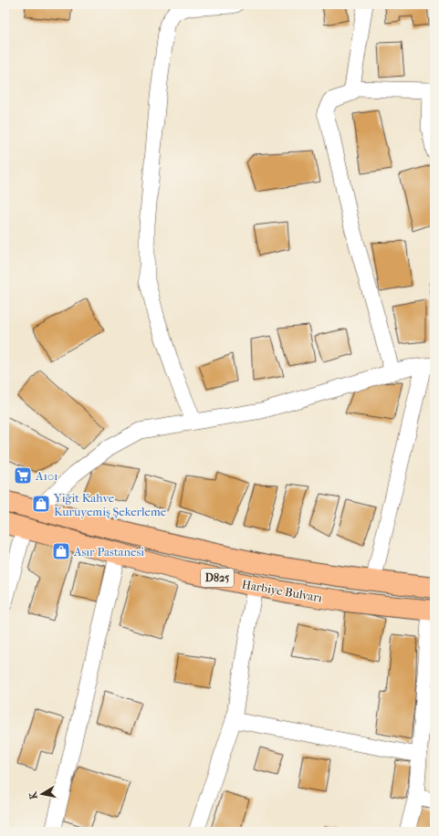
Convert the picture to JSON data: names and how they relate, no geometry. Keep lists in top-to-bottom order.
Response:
{
  "streets": {
    "main road": ["D825", "Harbiye Bulvarı"]
  },
  "places": {
    "supermarket": ["A101"],
    "shop": ["Yiğit Kahve Kuruyemiş Şekerleme", "Asır Pastanesi"]
  },
  "north": "left"
}
